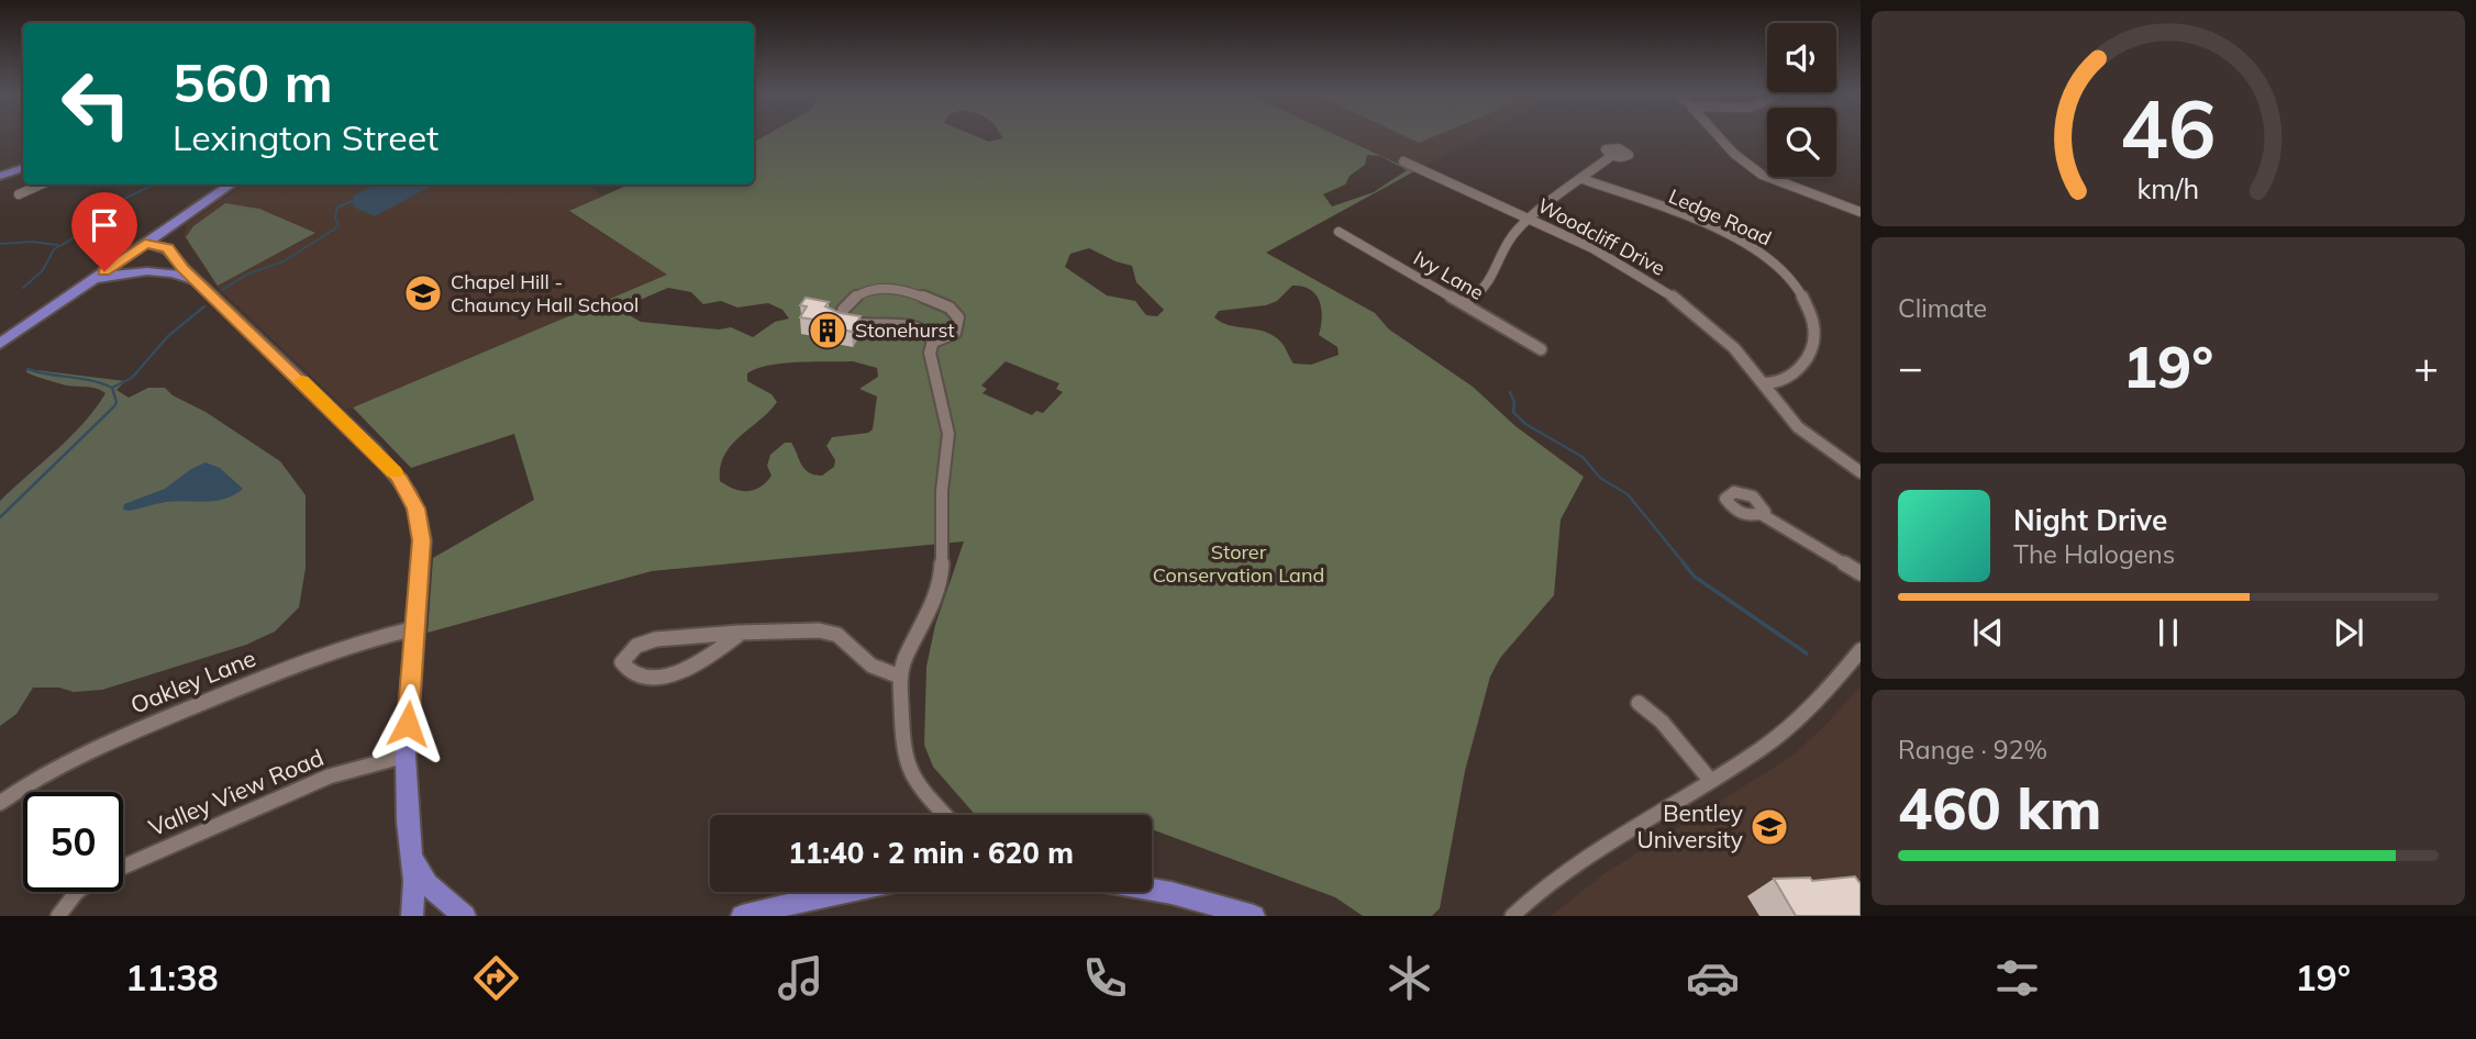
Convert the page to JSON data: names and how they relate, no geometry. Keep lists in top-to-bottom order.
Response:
{
  "streets": {
    "street": [
      "Ledge Road",
      "Woodcliff Drive",
      "Ivy Lane",
      "Oakley Lane",
      "Valley View Road"
    ]
  },
  "crossings": [
    ["Ledge Road", "Woodcliff Drive"]
  ],
  "parks": ["Storer Conservation Land"],
  "places": {
    "school or university": ["Chapel Hill - Chauncy Hall School", "Bentley University"],
    "building": ["Stonehurst"]
  },
  "page": {
    "turn": ["560 m", "Lexington Street"],
    "tile": [
      "Climate",
      ["Range · 92%", "460 km"]
    ],
    "heat": ["−", "19°", "+"],
    "song": ["Night Drive", "The Halogens"],
    "limit": "50",
    "trip": "11:40 · 2 min · 620 m",
    "tabs": ["11:38", "19°"],
    "gauge": ["46", "km/h"]
  }
}
